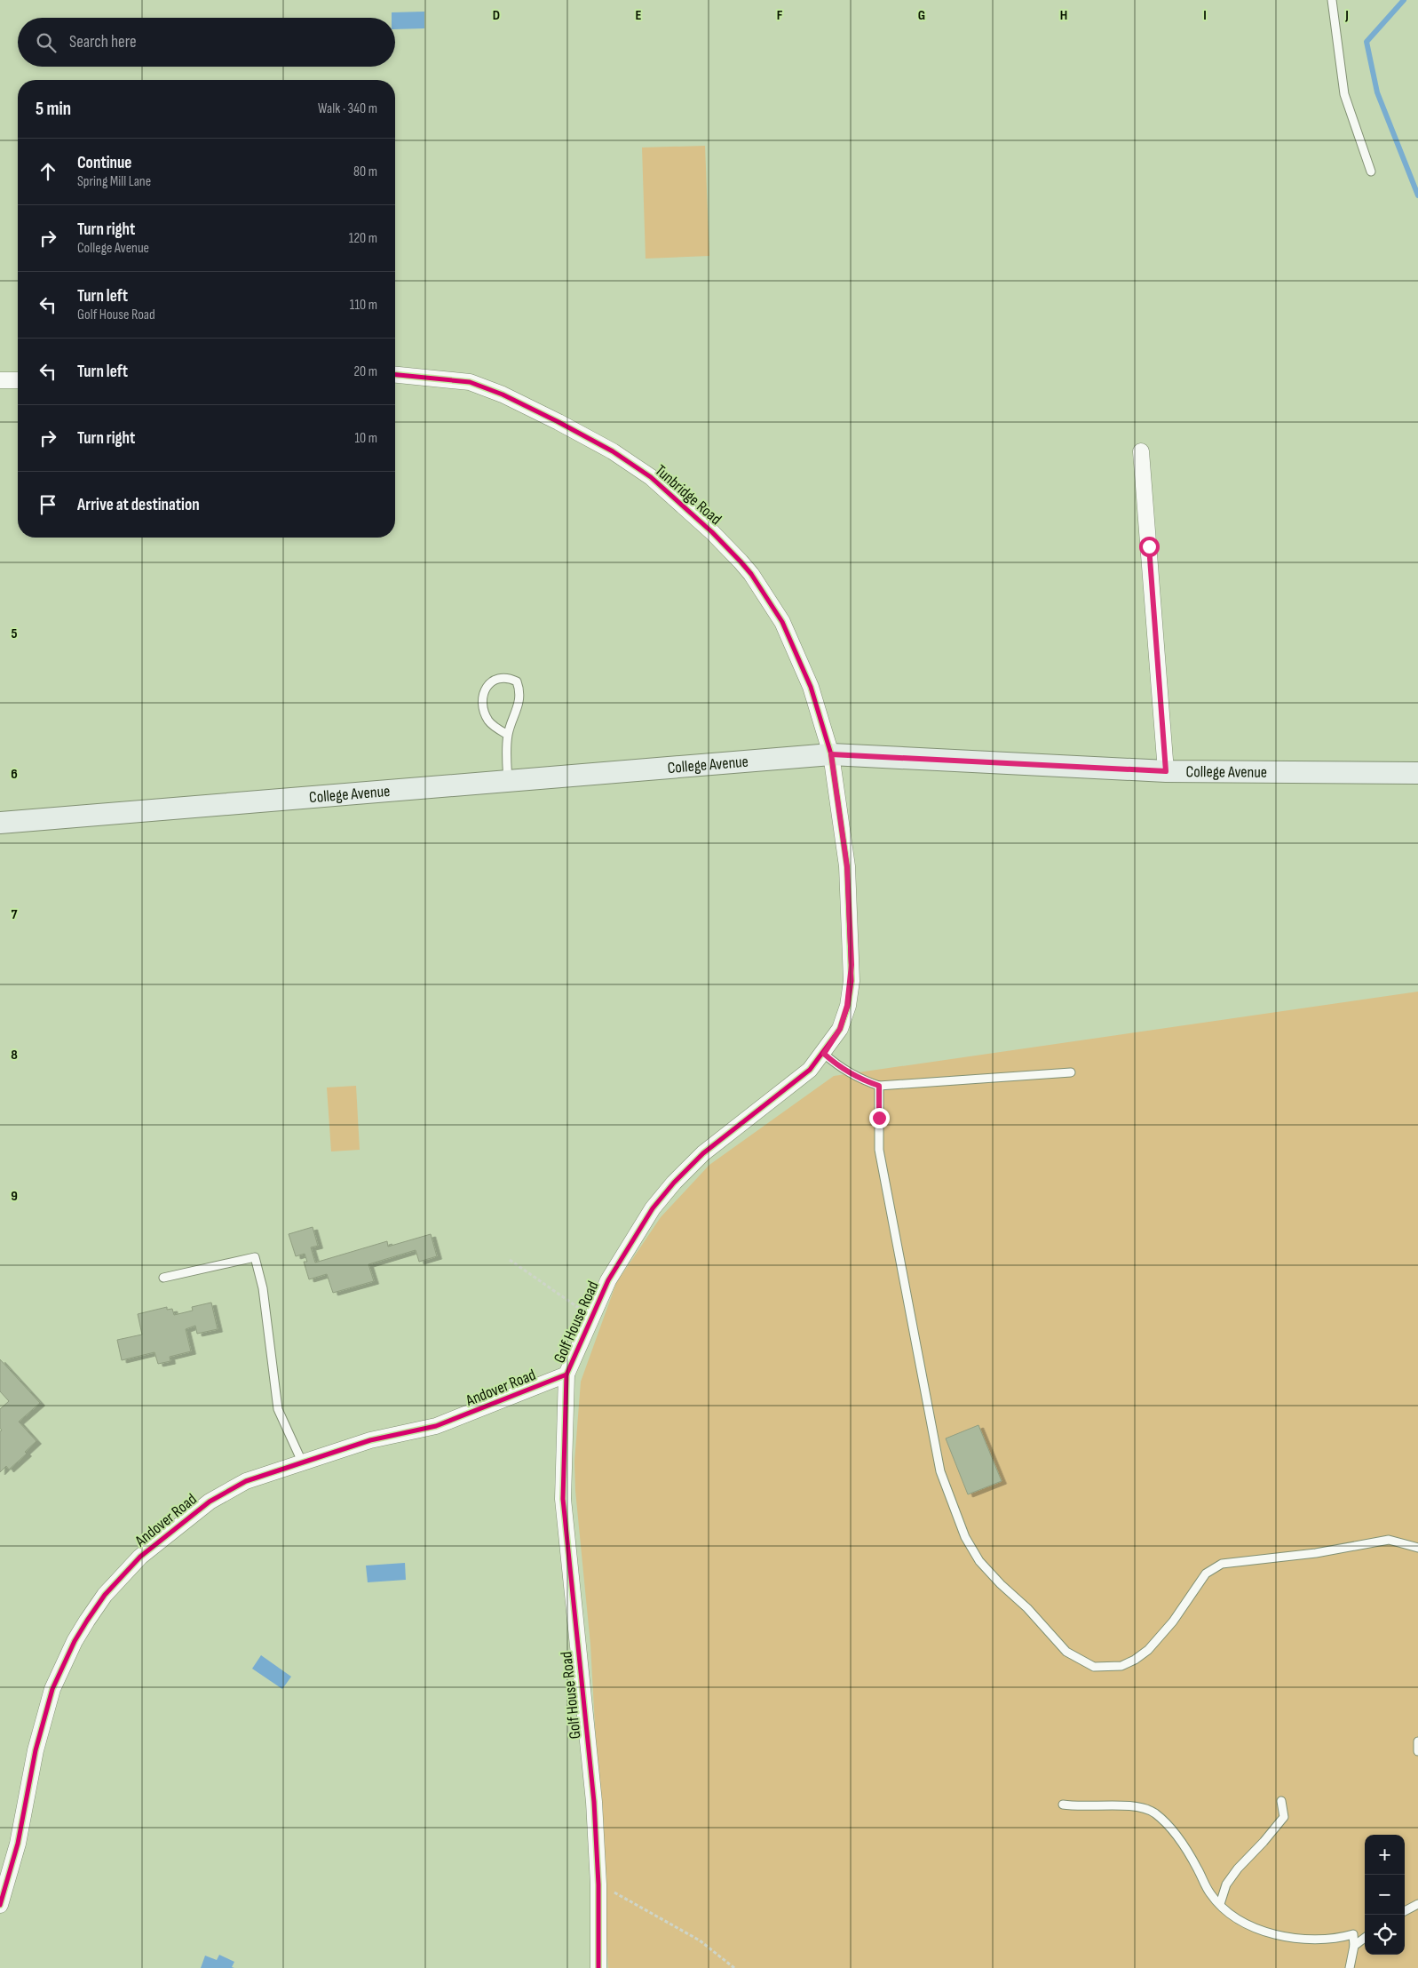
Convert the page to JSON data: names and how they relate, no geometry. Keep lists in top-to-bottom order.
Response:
{
  "streets": {
    "main road": ["College Avenue"],
    "street": ["Tunbridge Road", "Golf House Road", "Andover Road"]
  },
  "crossings": [
    ["Tunbridge Road", "College Avenue"],
    ["Tunbridge Road", "Golf House Road"],
    ["College Avenue", "Golf House Road"],
    ["Golf House Road", "Andover Road"]
  ],
  "page": {
    "search": "Search here",
    "heading": ["5 min", "Walk · 340 m"],
    "list": [
      ["Continue", "Spring Mill Lane", "80 m"],
      ["Turn right", "College Avenue", "120 m"],
      ["Turn left", "Golf House Road", "110 m"],
      ["Turn left", "20 m"],
      ["Turn right", "10 m"],
      "Arrive at destination"
    ],
    "map_buttons": ["+", "−"]
  },
  "grid": {
    "columns": [
      "D",
      "E",
      "F",
      "G",
      "H",
      "I",
      "J"
    ],
    "rows": [
      "5",
      "6",
      "7",
      "8",
      "9"
    ]
  }
}
